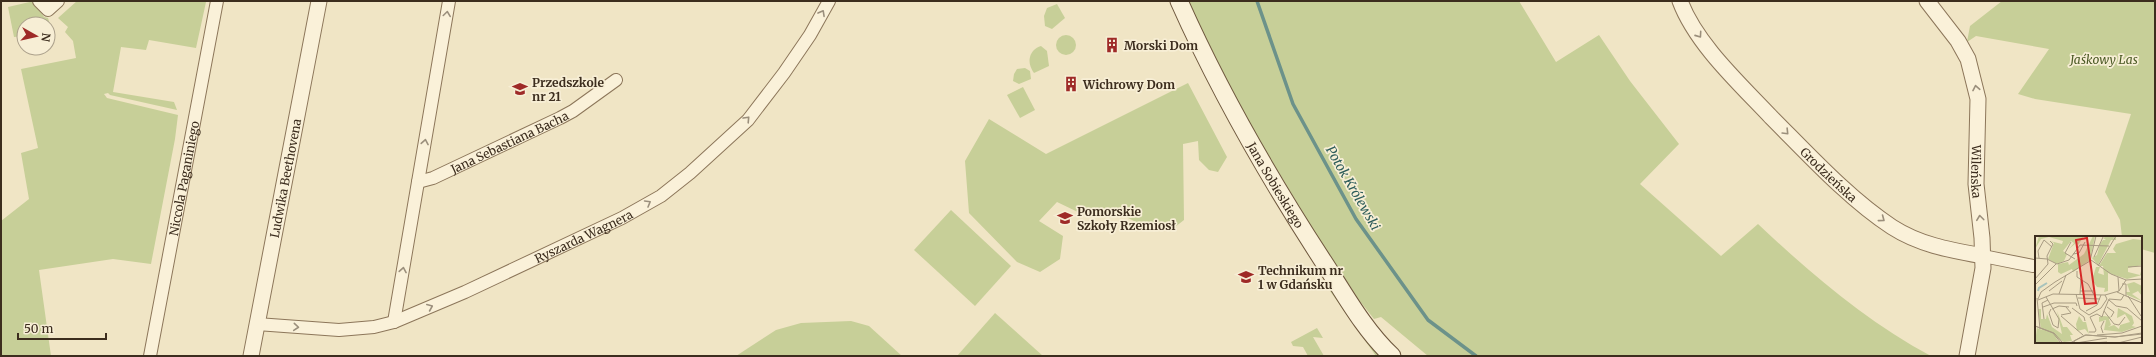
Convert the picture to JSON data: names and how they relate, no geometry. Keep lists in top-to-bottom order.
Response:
{
  "streets": {
    "main road": ["Jana Sobieskiego"],
    "street": [
      "Jana Sebastiana Bacha",
      "Wileńska",
      "Grodzieńska",
      "Niccola Paganiniego",
      "Ludwika Beethovena",
      "Ryszarda Wagnera"
    ]
  },
  "crossings": [
    ["Wileńska", "Grodzieńska"],
    ["Ludwika Beethovena", "Ryszarda Wagnera"]
  ],
  "one_way": ["Wileńska", "Grodzieńska", "Ryszarda Wagnera"],
  "water": ["Potok Królewski"],
  "parks": ["Jaśkowy Las"],
  "places": {
    "building": ["Morski Dom", "Wichrowy Dom"],
    "school or university": ["Przedszkole nr 21", "Pomorskie Szkoły Rzemiosł", "Technikum nr 1 w Gdańsku"]
  },
  "scale_bar": "50 m",
  "north": "right"
}
